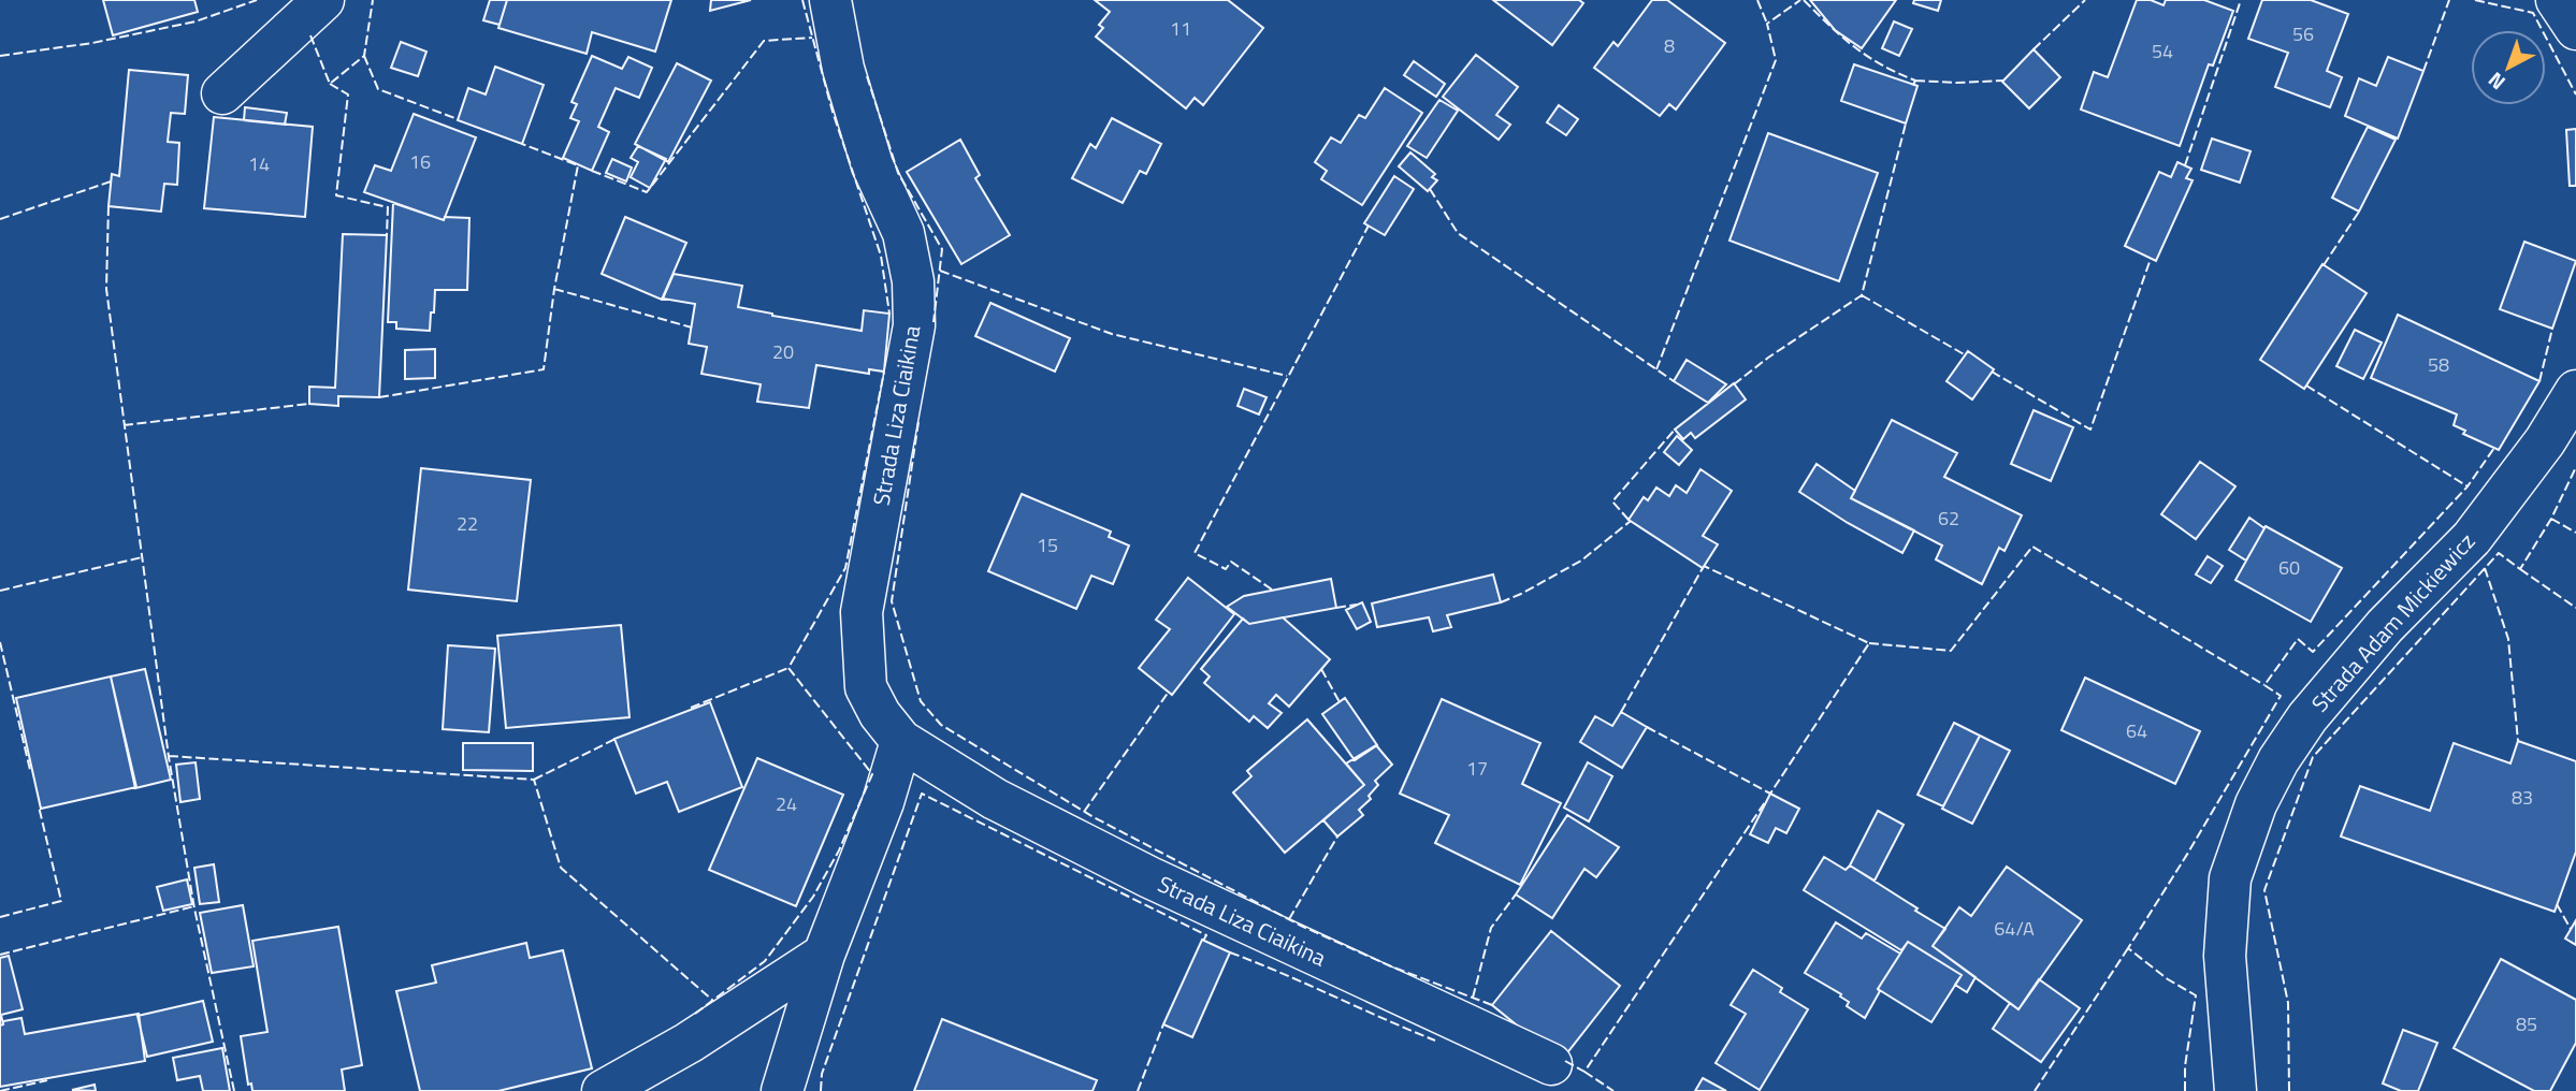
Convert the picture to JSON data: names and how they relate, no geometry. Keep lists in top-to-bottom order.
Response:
{
  "streets": {
    "street": ["Strada Liza Ciaikina", "Strada Adam Mickiewicz"]
  },
  "house_numbers": [
    "11",
    "56",
    "8",
    "54",
    "16",
    "14",
    "20",
    "58",
    "62",
    "22",
    "15",
    "60",
    "64",
    "17",
    "83",
    "24",
    "64/A",
    "85"
  ],
  "north": "bottom left"
}
